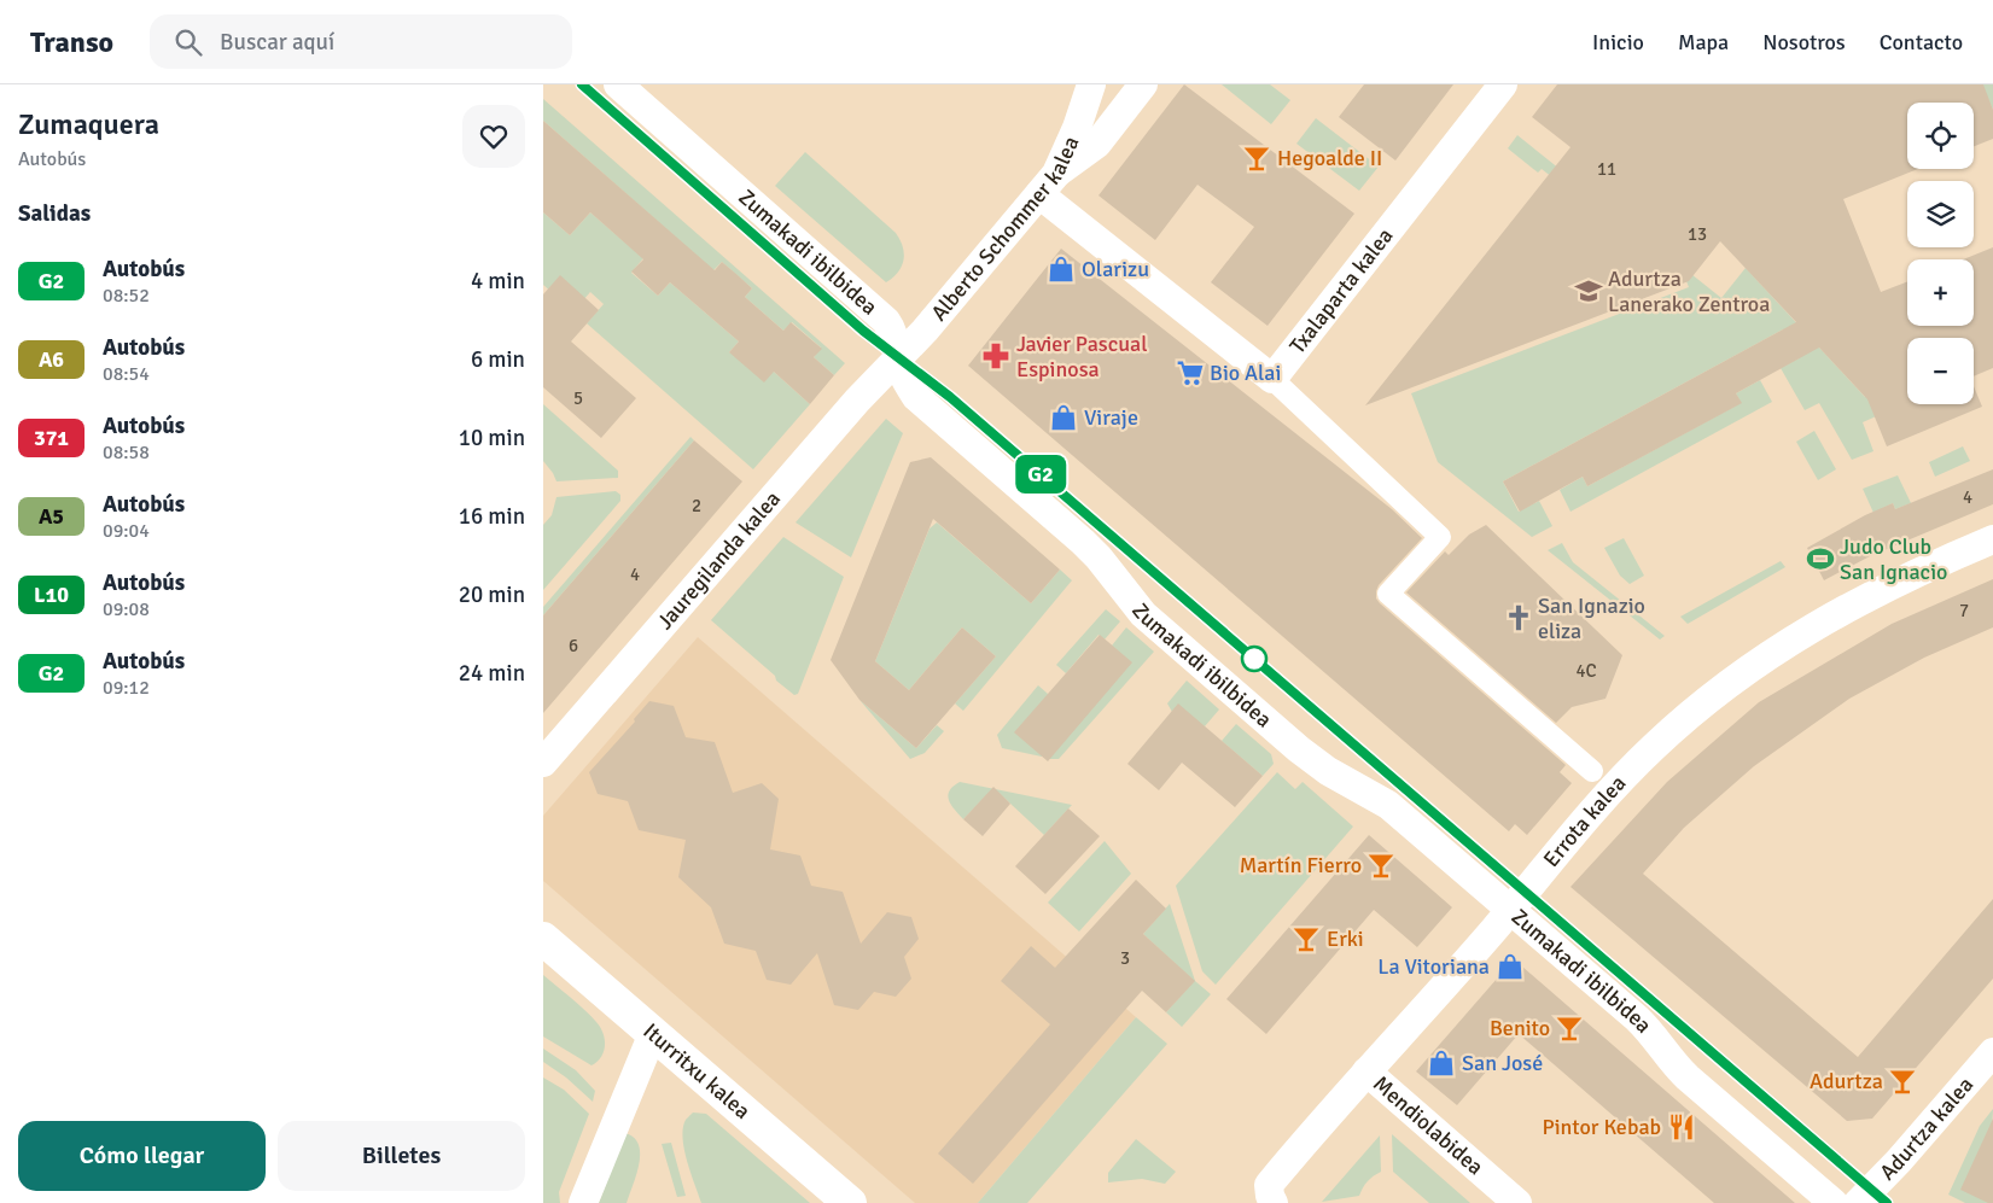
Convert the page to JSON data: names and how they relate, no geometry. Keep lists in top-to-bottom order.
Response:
{
  "streets": {
    "main road": ["Iturritxu kalea"],
    "street": [
      "Alberto Schommer kalea",
      "Zumakadi ibilbidea",
      "Txalaparta kalea",
      "Jauregilanda kalea",
      "Errota kalea",
      "Mendiolabidea",
      "Adurtza kalea"
    ]
  },
  "crossings": [
    ["Alberto Schommer kalea", "Zumakadi ibilbidea"],
    ["Alberto Schommer kalea", "Jauregilanda kalea"],
    ["Zumakadi ibilbidea", "Jauregilanda kalea"],
    ["Zumakadi ibilbidea", "Errota kalea"],
    ["Errota kalea", "Mendiolabidea"]
  ],
  "places": {
    "bar": [
      "Hegoalde II",
      "Martín Fierro",
      "Erki",
      "Benito",
      "Adurtza"
    ],
    "shop": [
      "Olarizu",
      "Viraje",
      "La Vitoriana",
      "San José"
    ],
    "school or university": ["Adurtza Lanerako Zentroa"],
    "pharmacy": ["Javier Pascual Espinosa"],
    "supermarket": ["Bio Alai"],
    "sports": ["Judo Club San Ignacio"],
    "church": ["San Ignazio eliza"],
    "restaurant": ["Pintor Kebab"]
  },
  "lines": ["bus line G2"],
  "house_numbers": [
    "11",
    "13",
    "5",
    "4",
    "2",
    "4",
    "7",
    "6",
    "4C",
    "3"
  ],
  "page": {
    "header": "Transo",
    "search": "Buscar aquí",
    "nav": [
      "Inicio",
      "Mapa",
      "Nosotros",
      "Contacto"
    ],
    "heading": [
      ["Zumaquera", "Autobús"],
      "Salidas"
    ],
    "on_map": "G2",
    "map_buttons": ["+", "−"],
    "list": [
      {
        "mark": "G2",
        "name": "Autobús",
        "note": "08:52",
        "value": "4 min"
      },
      {
        "mark": "A6",
        "name": "Autobús",
        "note": "08:54",
        "value": "6 min"
      },
      {
        "mark": "371",
        "name": "Autobús",
        "note": "08:58",
        "value": "10 min"
      },
      {
        "mark": "A5",
        "name": "Autobús",
        "note": "09:04",
        "value": "16 min"
      },
      {
        "mark": "L10",
        "name": "Autobús",
        "note": "09:08",
        "value": "20 min"
      },
      {
        "mark": "G2",
        "name": "Autobús",
        "note": "09:12",
        "value": "24 min"
      }
    ],
    "buttons": ["Cómo llegar", "Billetes"]
  }
}
